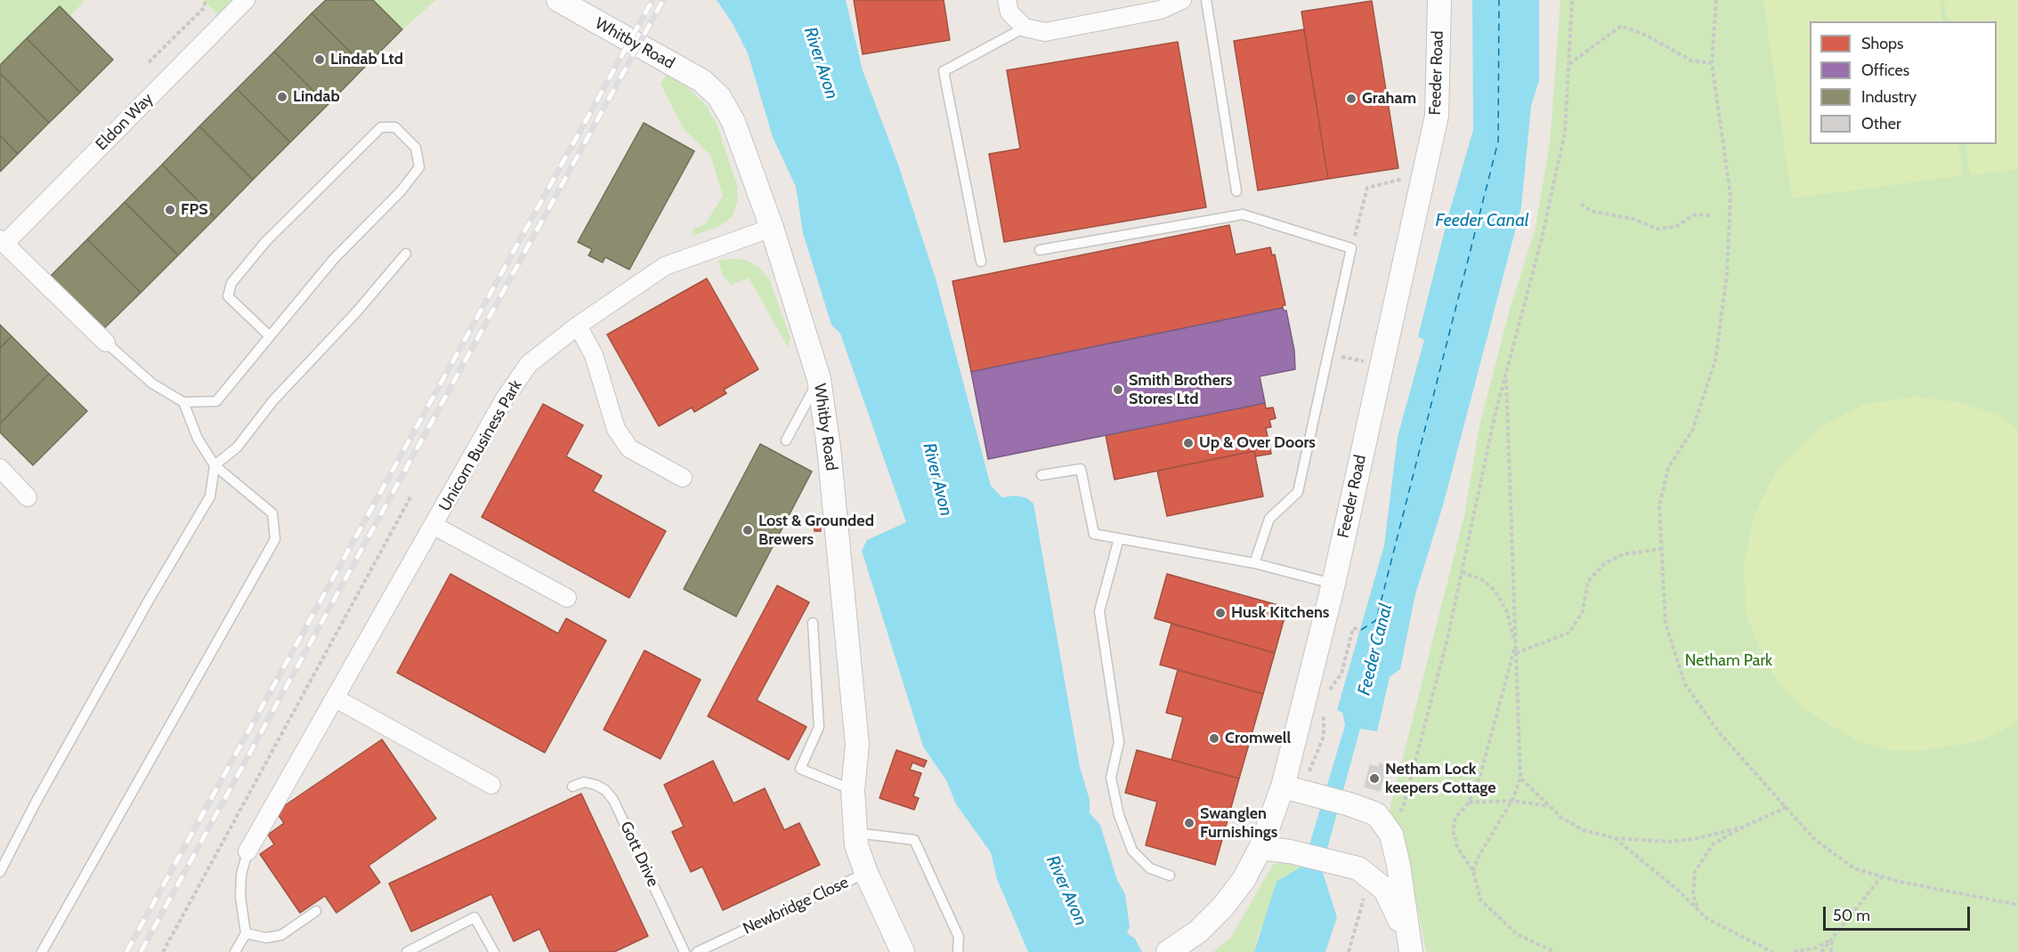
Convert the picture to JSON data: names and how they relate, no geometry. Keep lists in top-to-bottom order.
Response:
{
  "streets": {
    "street": [
      "Whitby Road",
      "Feeder Road",
      "Eldon Way",
      "Unicorn Business Park"
    ],
    "lane": ["Gott Drive", "Newbridge Close"]
  },
  "crossings": [
    ["Whitby Road", "Unicorn Business Park"],
    ["Whitby Road", "Newbridge Close"]
  ],
  "water": ["River Avon", "Feeder Canal"],
  "parks": ["Netham Park"],
  "places": [
    "Lindab Ltd",
    "Lindab",
    "Graham",
    "FPS",
    "Smith Brothers Stores Ltd",
    "Up & Over Doors",
    "Lost & Grounded Brewers",
    "Husk Kitchens",
    "Cromwell",
    "Netham Lock keepers Cottage",
    "Swanglen Furnishings"
  ],
  "legend": [
    "Shops",
    "Offices",
    "Industry",
    "Other"
  ],
  "scale_bar": "50 m"
}
